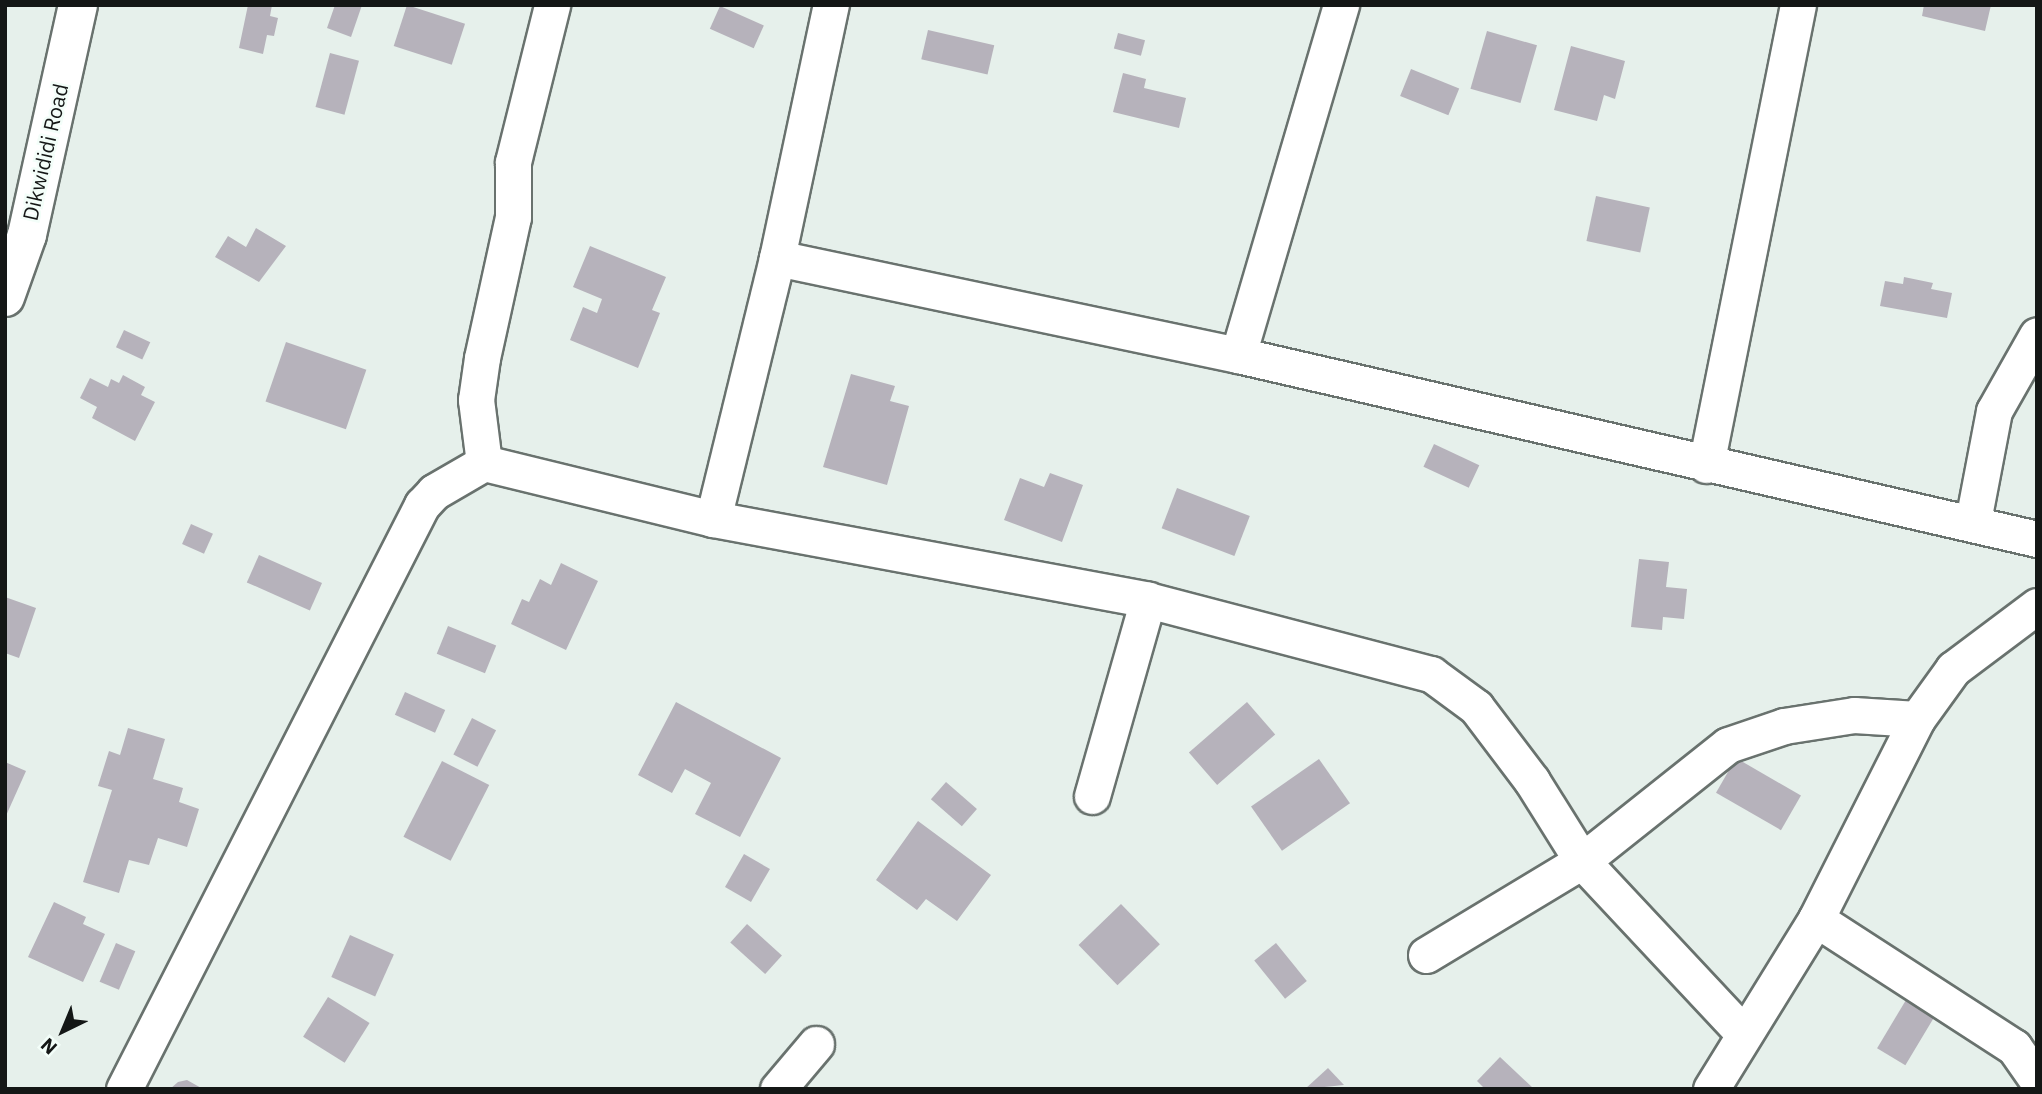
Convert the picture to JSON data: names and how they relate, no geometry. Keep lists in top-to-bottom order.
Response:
{
  "streets": {
    "street": ["Dikwididi Road"]
  },
  "north": "bottom left"
}
